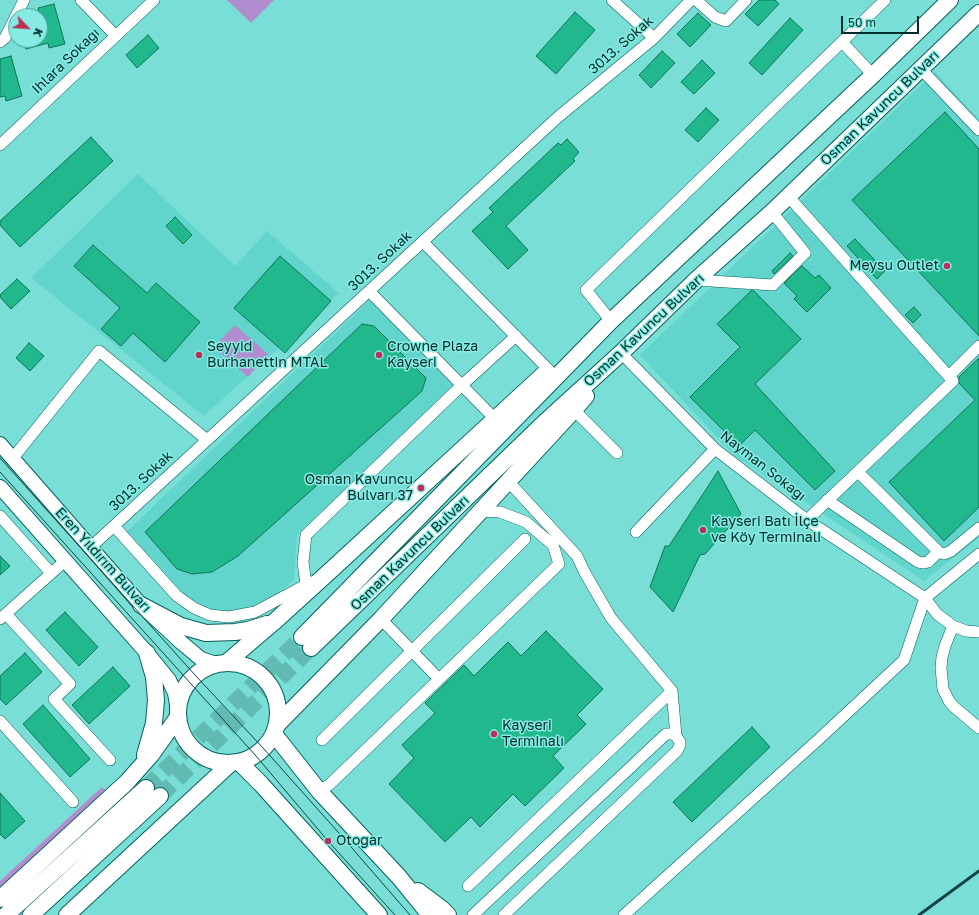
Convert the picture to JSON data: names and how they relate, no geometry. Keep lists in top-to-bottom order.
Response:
{
  "streets": {
    "highway": ["Osman Kavuncu Bulvarı"],
    "main road": ["Eren Yıldırım Bulvarı"],
    "street": ["3013. Sokak", "Ihlara Sokağı", "Nayman Sokağı"]
  },
  "crossings": [
    ["3013. Sokak", "Eren Yıldırım Bulvarı"],
    ["Osman Kavuncu Bulvarı", "Nayman Sokağı"]
  ],
  "places": [
    "Meysu Outlet",
    "Seyyid Burhanettin MTAL",
    "Crowne Plaza Kayseri",
    "Osman Kavuncu Bulvarı 37",
    "Kayseri Batı İlçe ve Köy Terminali",
    "Kayseri Terminalı",
    "Otogar"
  ],
  "scale_bar": "50 m",
  "north": "bottom right"
}
